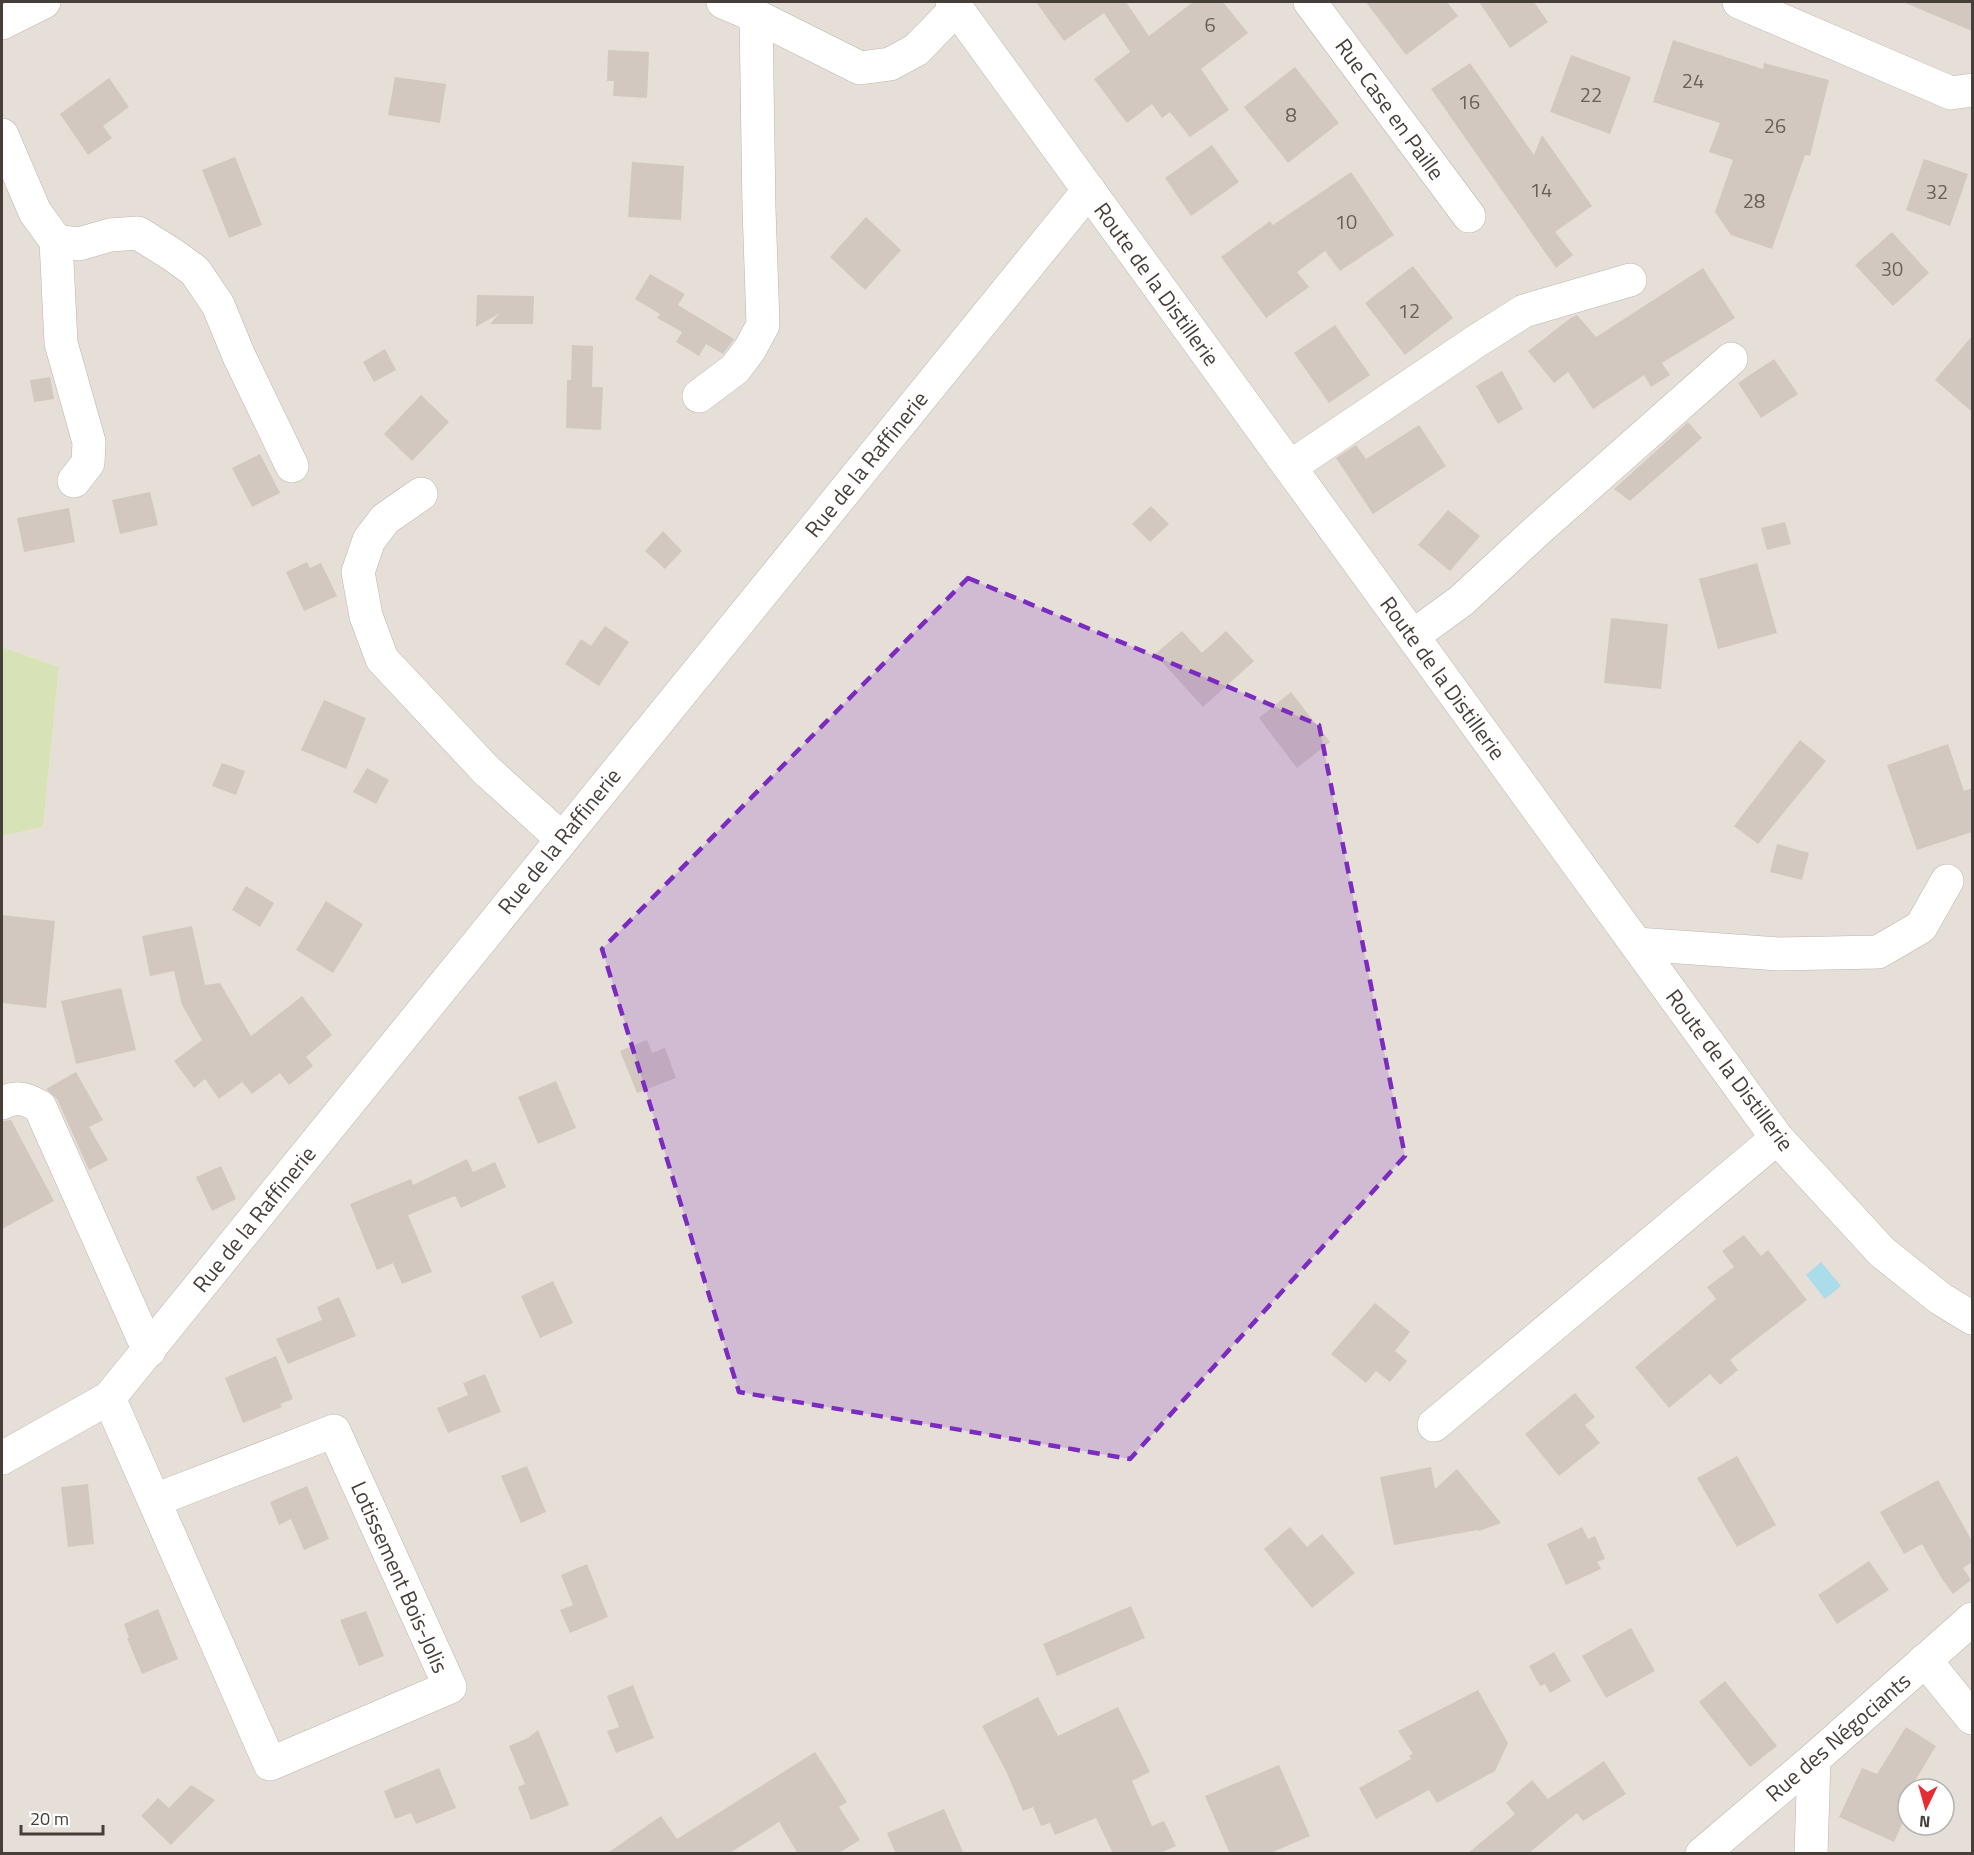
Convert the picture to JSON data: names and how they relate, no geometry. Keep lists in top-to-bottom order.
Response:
{
  "streets": {
    "street": [
      "Rue Case en Paille",
      "Route de la Distillerie",
      "Rue de la Raffinerie",
      "Lotissement Bois-Jolis",
      "Rue des Négociants"
    ]
  },
  "crossings": [
    ["Route de la Distillerie", "Rue de la Raffinerie"],
    ["Rue de la Raffinerie", "Lotissement Bois-Jolis"]
  ],
  "house_numbers": [
    "6",
    "24",
    "22",
    "16",
    "8",
    "26",
    "14",
    "32",
    "28",
    "10",
    "30",
    "12"
  ],
  "scale_bar": "20 m",
  "north": "bottom"
}
